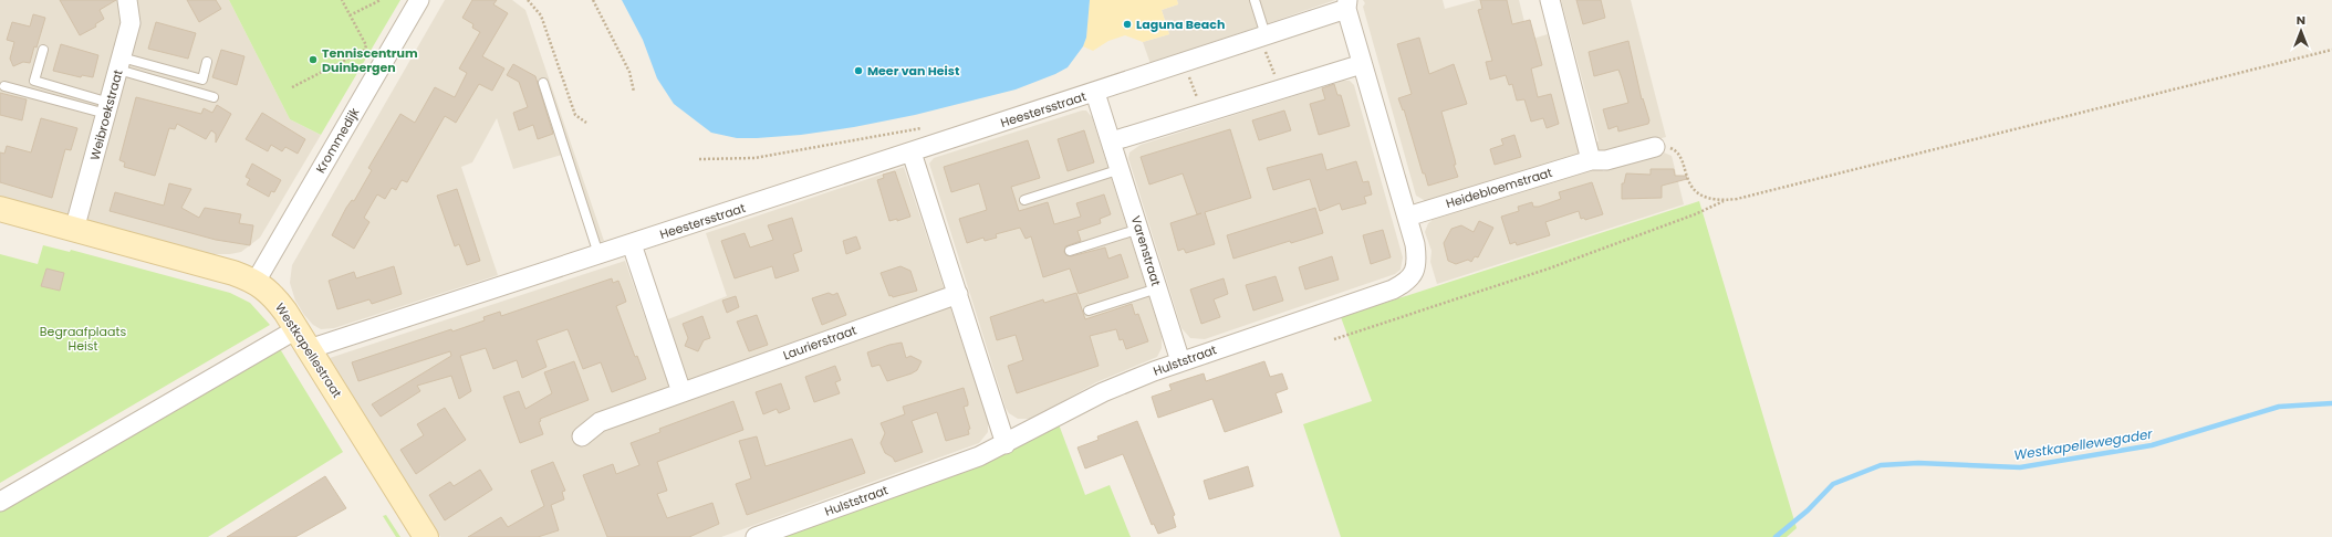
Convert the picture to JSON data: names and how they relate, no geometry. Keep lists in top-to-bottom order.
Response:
{
  "streets": {
    "street": [
      "Heestersstraat",
      "Weibroekstraat",
      "Krommedijk",
      "Heidebloemstraat",
      "Varenstraat",
      "Laurierstraat",
      "Westkapellestraat",
      "Hulststraat"
    ]
  },
  "crossings": [
    ["Heestersstraat", "Varenstraat"],
    ["Heestersstraat", "Westkapellestraat"],
    ["Heestersstraat", "Hulststraat"],
    ["Weibroekstraat", "Westkapellestraat"],
    ["Krommedijk", "Westkapellestraat"],
    ["Heidebloemstraat", "Hulststraat"],
    ["Varenstraat", "Hulststraat"]
  ],
  "water": ["Westkapellewegader"],
  "parks": ["Begraafplaats Heist"],
  "places": ["Laguna Beach", "Tenniscentrum Duinbergen", "Meer van Heist"],
  "north": "top"
}
